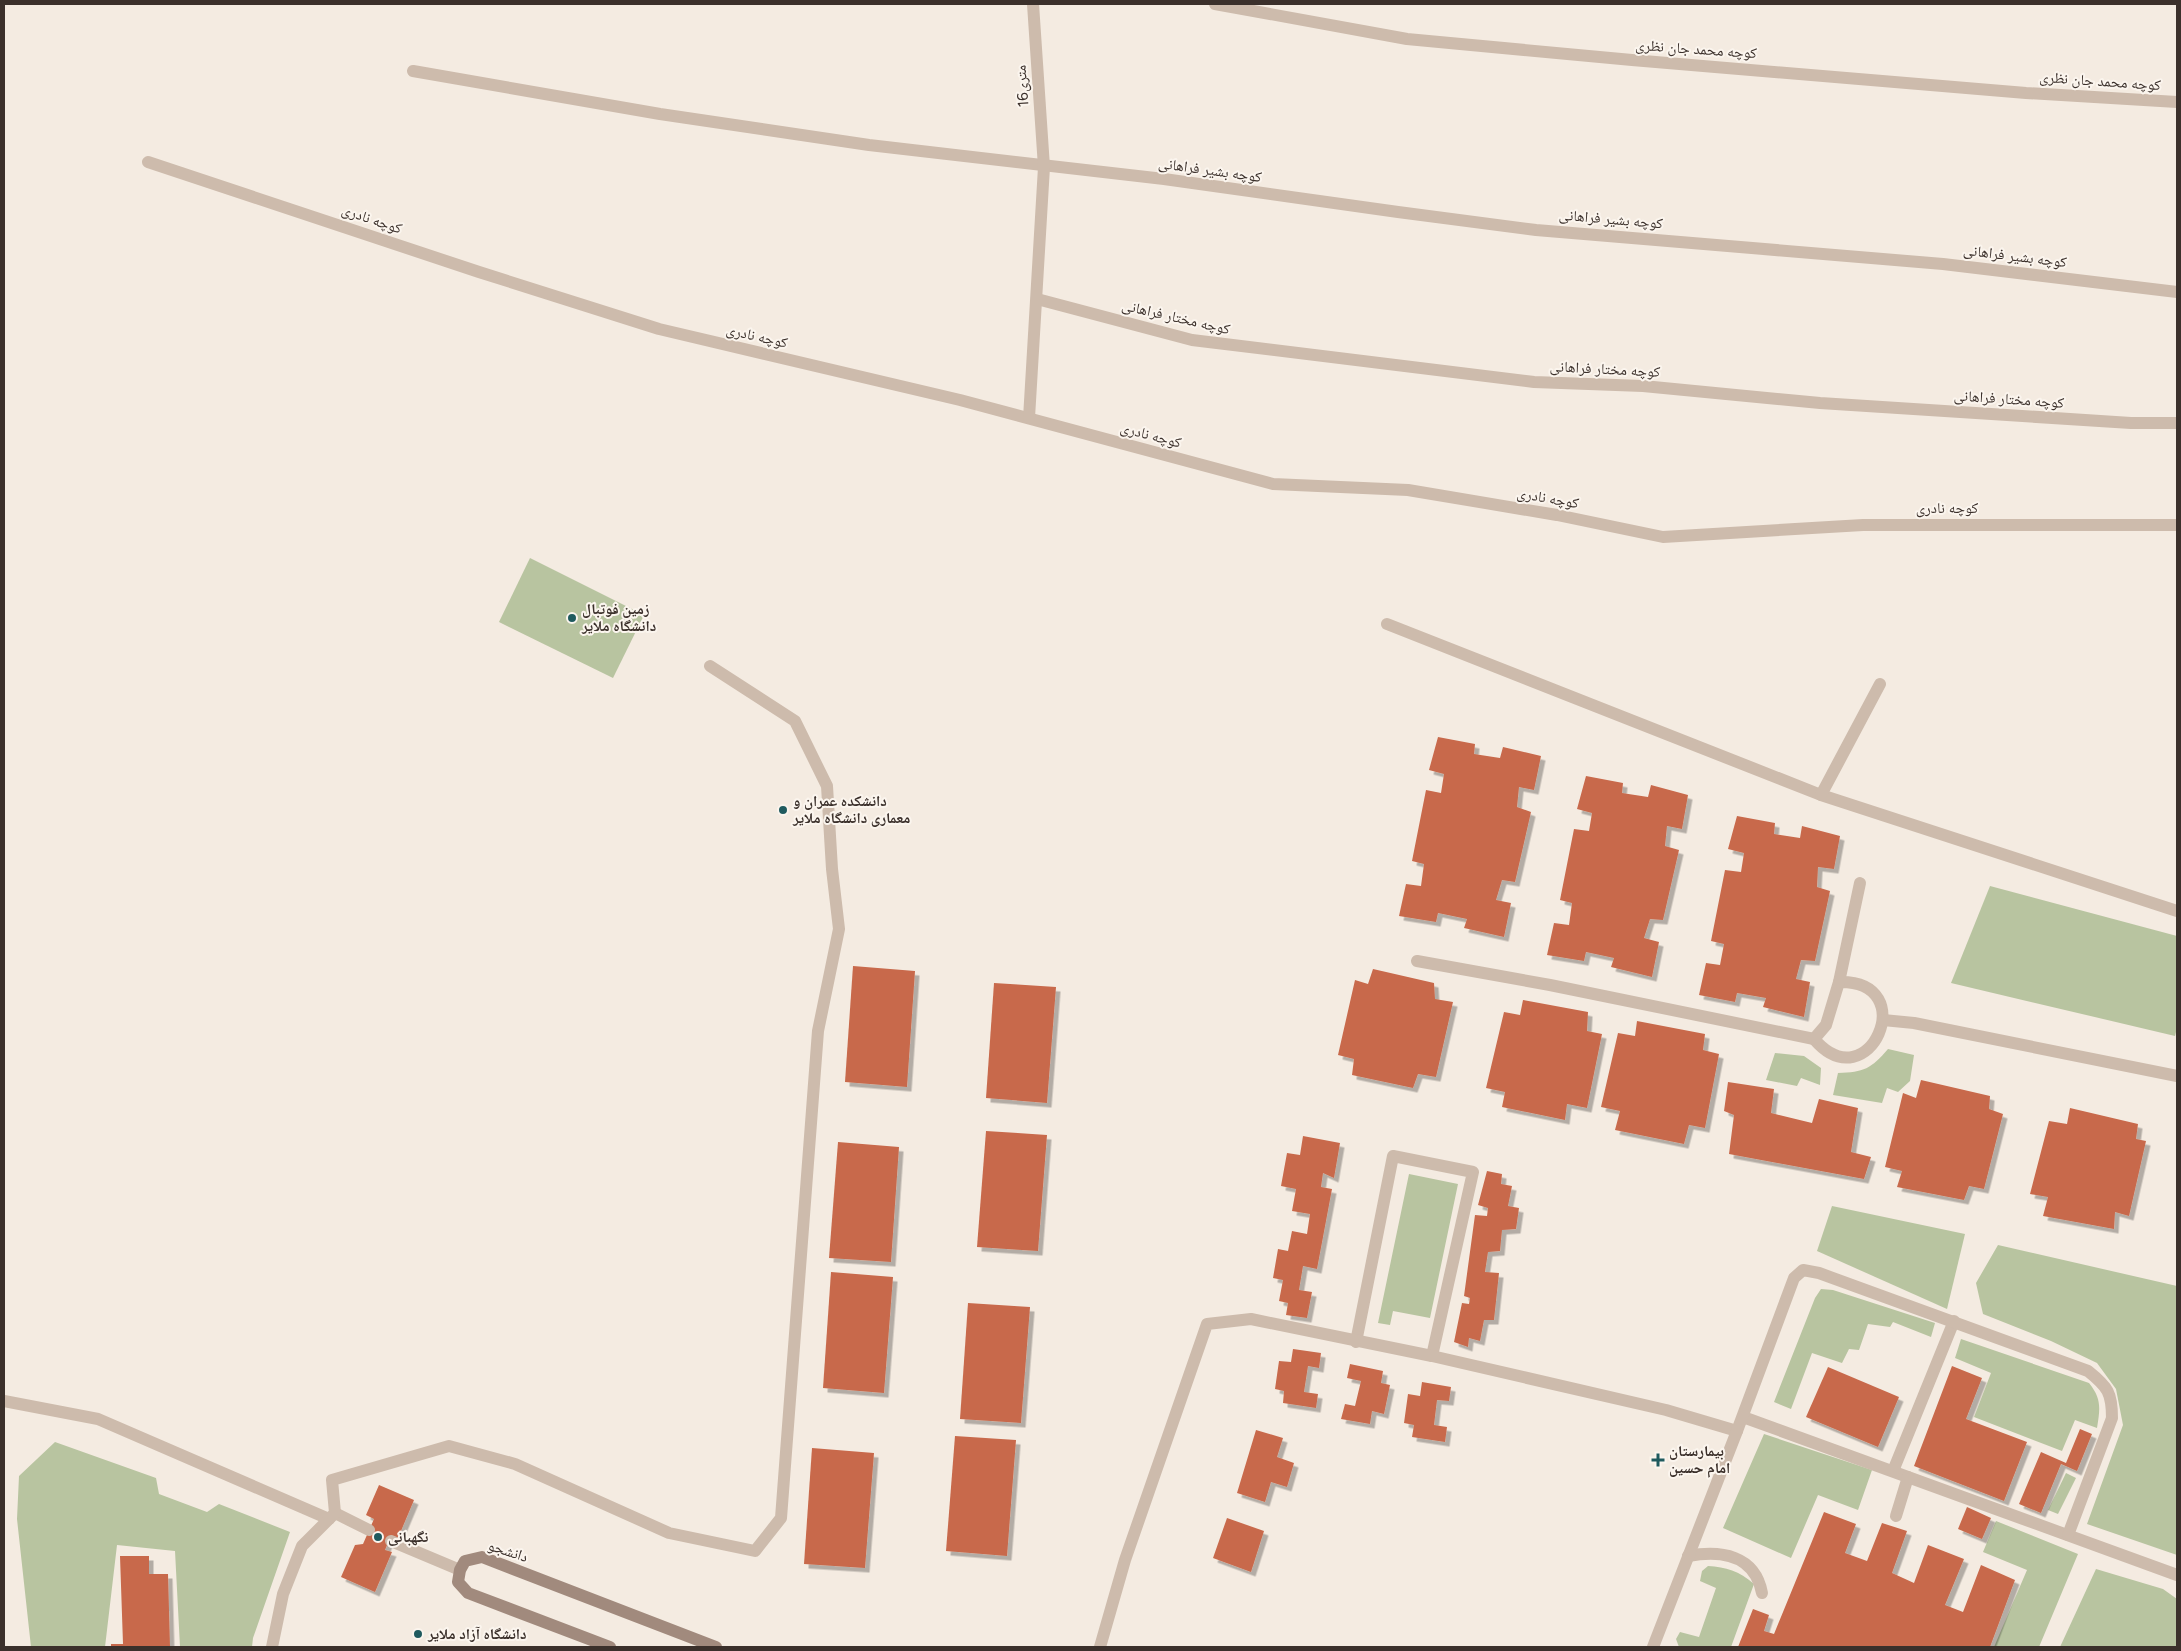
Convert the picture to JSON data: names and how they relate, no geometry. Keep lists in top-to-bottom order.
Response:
{
  "streets": {
    "main road": ["دانشجو"],
    "street": [
      "کوچه محمد جان نظری",
      "16متری",
      "کوچه بشیر فراهانی",
      "کوچه نادری",
      "کوچه مختار فراهانی"
    ]
  },
  "crossings": [
    ["16متری", "کوچه بشیر فراهانی"],
    ["16متری", "کوچه نادری"],
    ["16متری", "کوچه مختار فراهانی"]
  ],
  "places": {
    "other": [
      "زمین فوتبال دانشگاه ملایر",
      "دانشکده عمران و معماری دانشگاه ملایر",
      "نگهبانی",
      "دانشگاه آزاد ملایر"
    ],
    "health": ["بیمارستان امام حسین"]
  }
}
